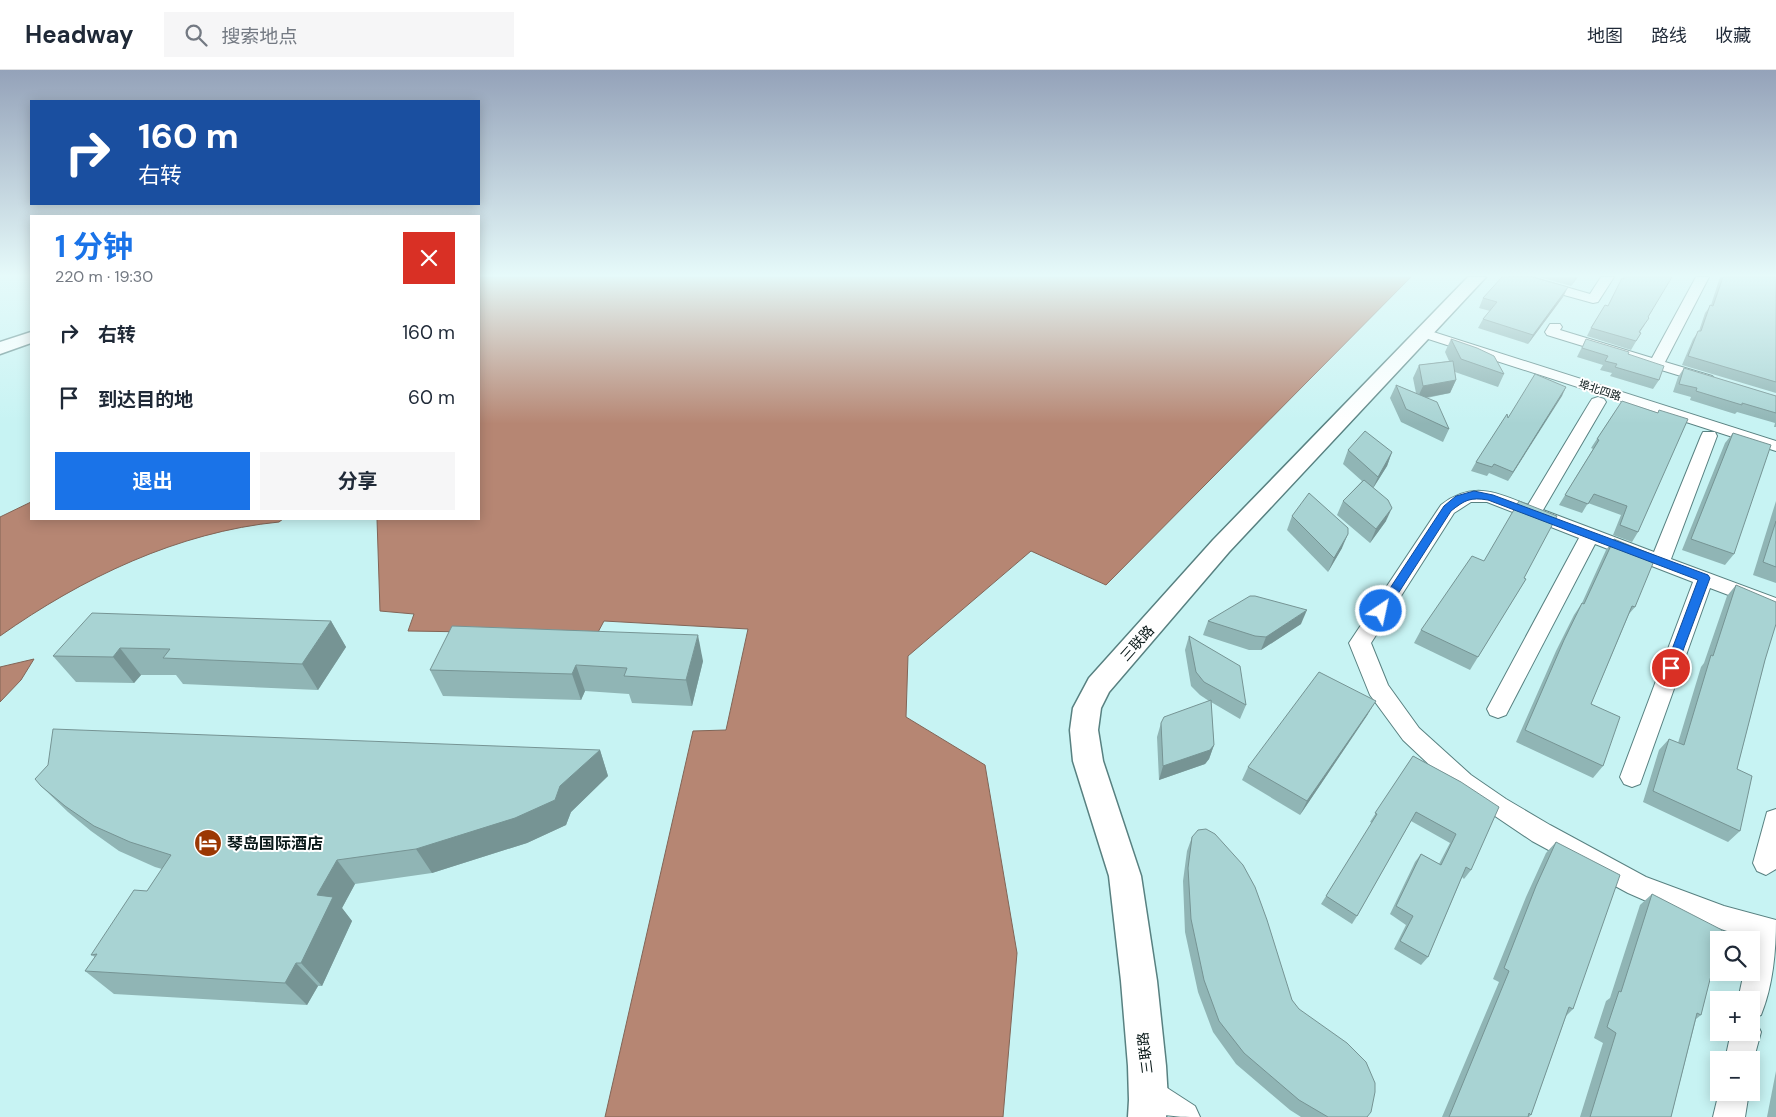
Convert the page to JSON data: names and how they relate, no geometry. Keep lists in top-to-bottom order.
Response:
{
  "streets": {
    "main road": ["三联路"],
    "street": ["埠北四路"]
  },
  "crossings": [
    ["埠北四路", "三联路"]
  ],
  "places": {
    "hotel": ["琴岛国际酒店"]
  },
  "page": {
    "header": "Headway",
    "search": "搜索地点",
    "nav": ["地图", "路线", "收藏"],
    "turn": ["160 m", "右转"],
    "heading": ["1 分钟", "220 m · 19:30"],
    "list": [
      {
        "name": "右转",
        "value": "160 m"
      },
      {
        "name": "到达目的地",
        "value": "60 m"
      }
    ],
    "buttons": ["退出", "分享"],
    "map_buttons": ["+", "−"]
  }
}
